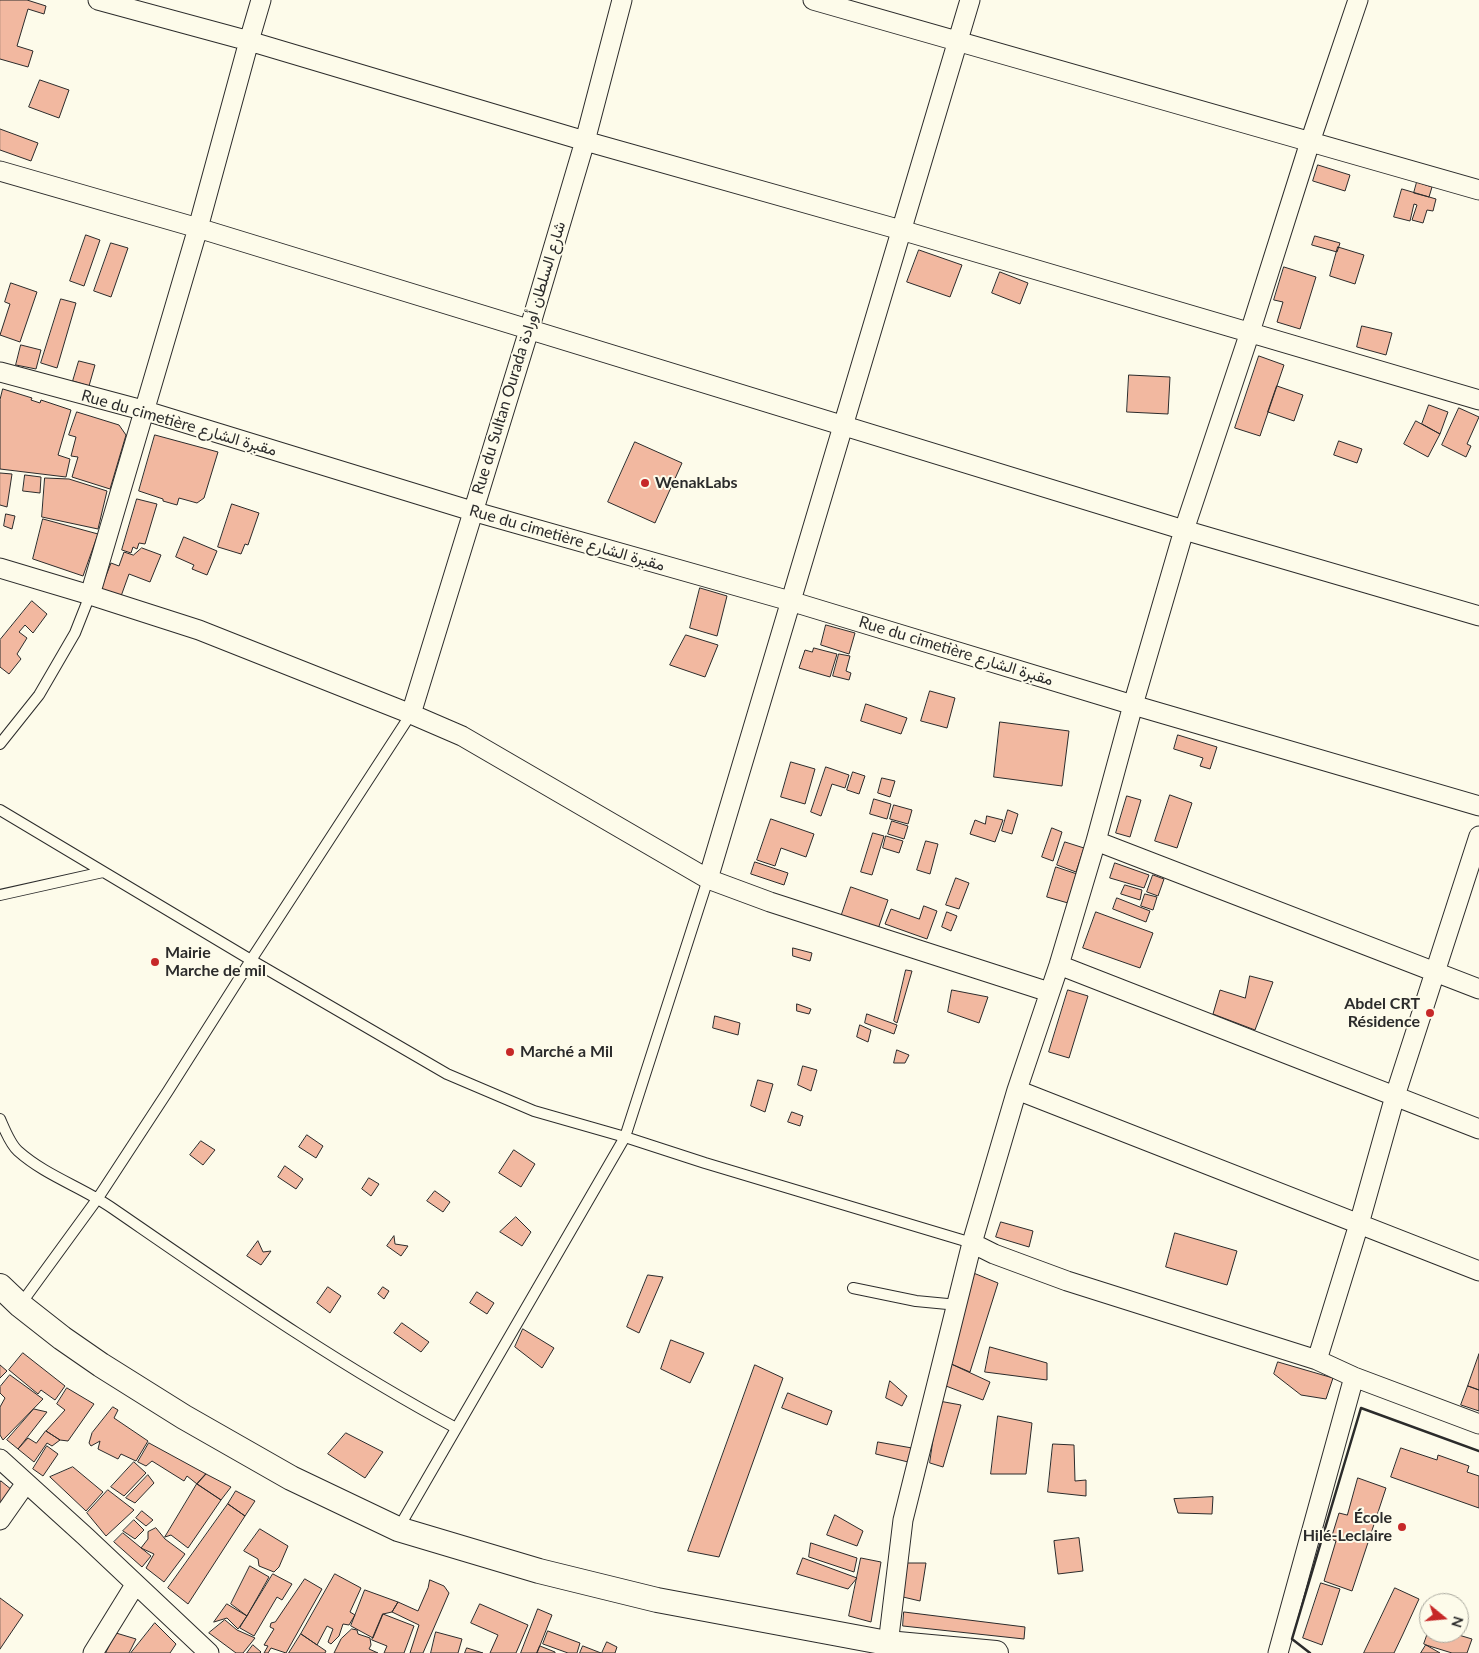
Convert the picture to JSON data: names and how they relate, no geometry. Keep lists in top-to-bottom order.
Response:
{
  "streets": {
    "street": ["Rue du Sultan Ourada شارع السلطان أورادة", "Rue du cimetière مقبرة الشارع"]
  },
  "crossings": [
    ["Rue du Sultan Ourada شارع السلطان أورادة", "Rue du cimetière مقبرة الشارع"]
  ],
  "places": [
    "WenakLabs",
    "Mairie Marche de mil",
    "Abdel CRT Résidence",
    "Marché a Mil",
    "École Hilé-Leclaire"
  ],
  "north": "right"
}
